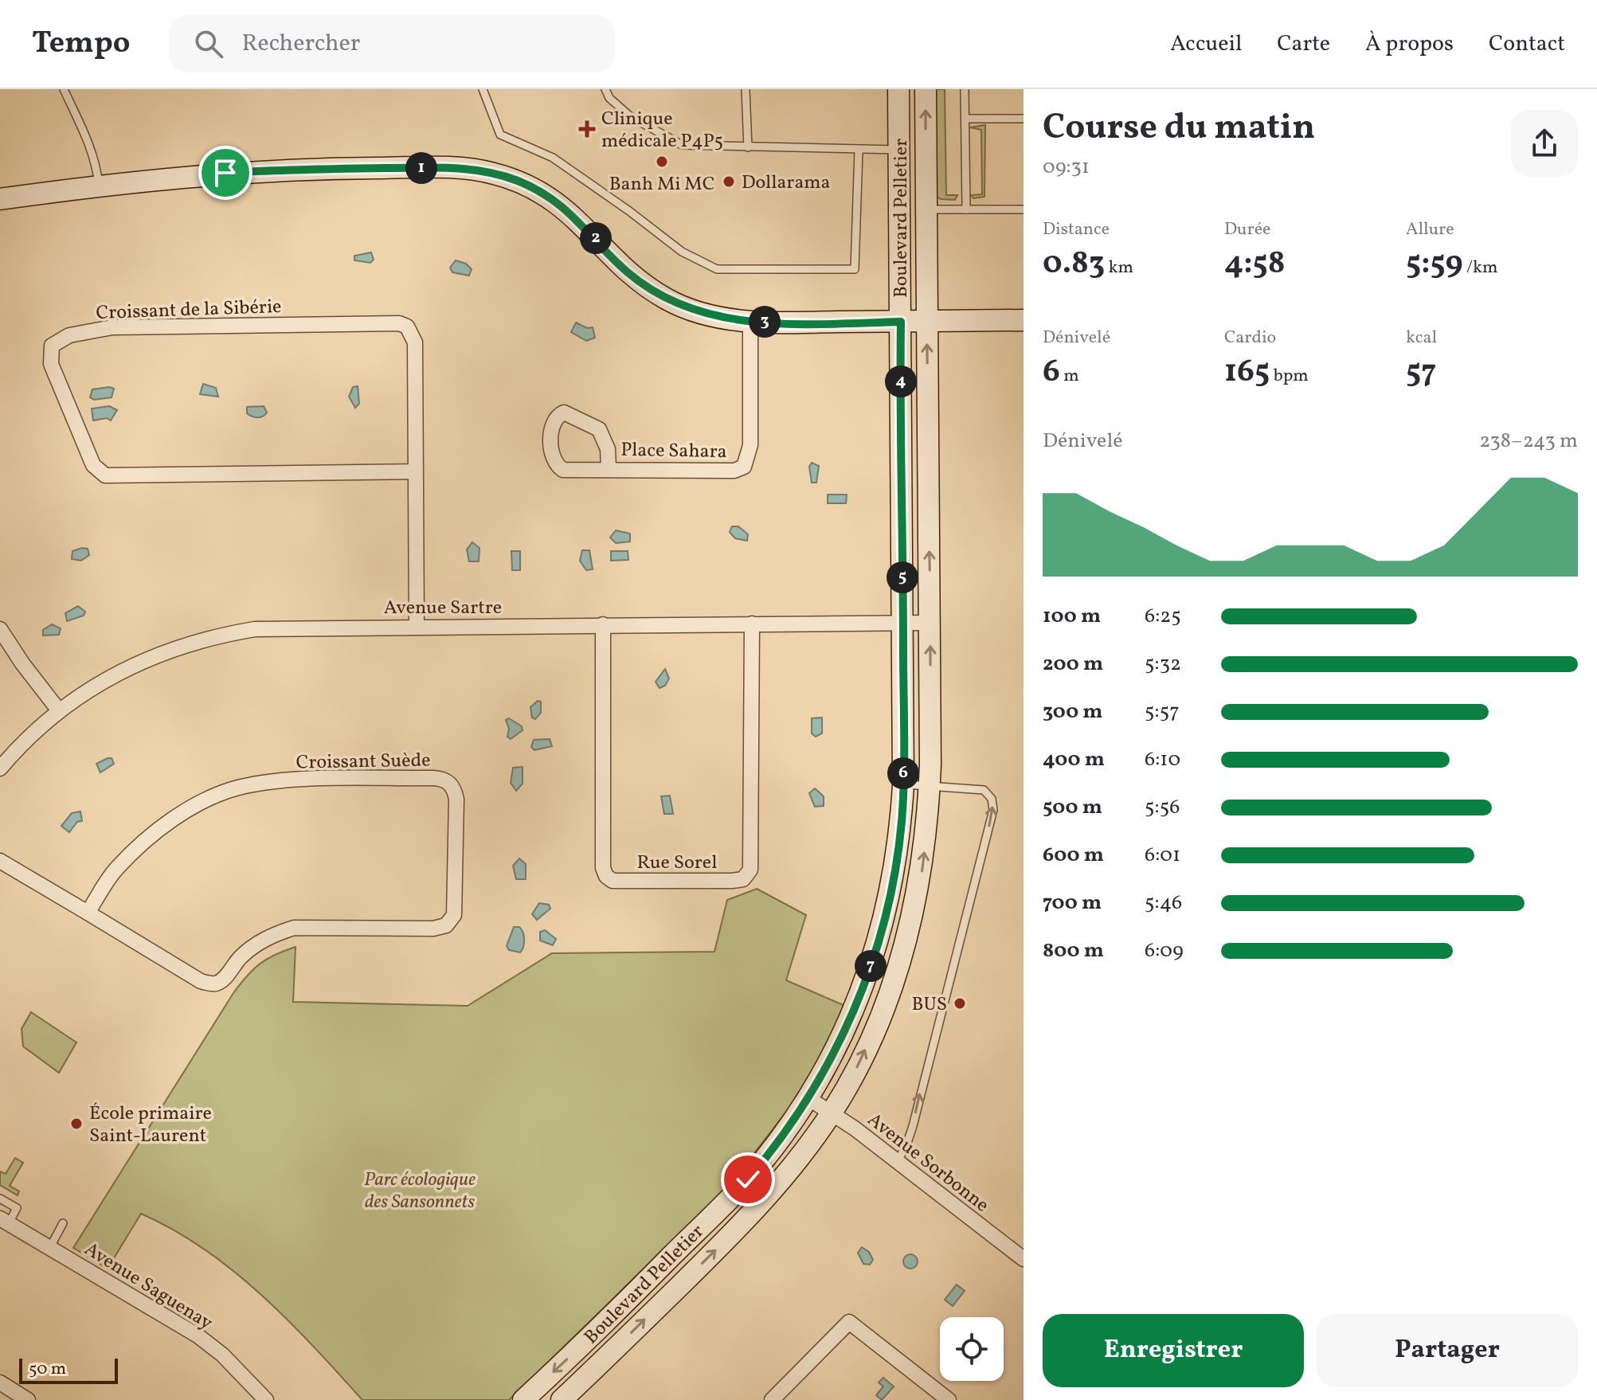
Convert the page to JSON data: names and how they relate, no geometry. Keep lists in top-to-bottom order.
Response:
{
  "streets": {
    "street": [
      "Boulevard Pelletier",
      "Croissant de la Sibérie",
      "Place Sahara",
      "Avenue Sartre",
      "Croissant Suède",
      "Rue Sorel",
      "Avenue Sorbonne",
      "Avenue Saguenay"
    ]
  },
  "crossings": [
    ["Boulevard Pelletier", "Avenue Sartre"],
    ["Boulevard Pelletier", "Avenue Sorbonne"],
    ["Croissant de la Sibérie", "Avenue Sartre"],
    ["Avenue Sartre", "Rue Sorel"]
  ],
  "parks": ["Parc écologique des Sansonnets"],
  "places": {
    "health": ["Clinique médicale P4P5"],
    "other": [
      "Banh Mi MC",
      "Dollarama",
      "BUS",
      "École primaire Saint-Laurent"
    ]
  },
  "scale_bar": "50 m",
  "page": {
    "header": "Tempo",
    "search": "Rechercher",
    "nav": [
      "Accueil",
      "Carte",
      "À propos",
      "Contact"
    ],
    "heading": ["Course du matin", "09:31"],
    "pins": [
      "1",
      "2",
      "3",
      "4",
      "5",
      "6",
      "7"
    ],
    "stats": [
      ["Distance", "0.83 km"],
      ["Durée", "4:58"],
      ["Allure", "5:59 /km"],
      ["Dénivelé", "6 m"],
      ["Cardio", "165 bpm"],
      ["kcal", "57"]
    ],
    "chart": ["Dénivelé", "238–243 m"],
    "list": [
      {
        "name": "100 m",
        "note": "6:25"
      },
      {
        "name": "200 m",
        "note": "5:32"
      },
      {
        "name": "300 m",
        "note": "5:57"
      },
      {
        "name": "400 m",
        "note": "6:10"
      },
      {
        "name": "500 m",
        "note": "5:56"
      },
      {
        "name": "600 m",
        "note": "6:01"
      },
      {
        "name": "700 m",
        "note": "5:46"
      },
      {
        "name": "800 m",
        "note": "6:09"
      }
    ],
    "buttons": ["Enregistrer", "Partager"],
    "scale": "50 m"
  }
}
